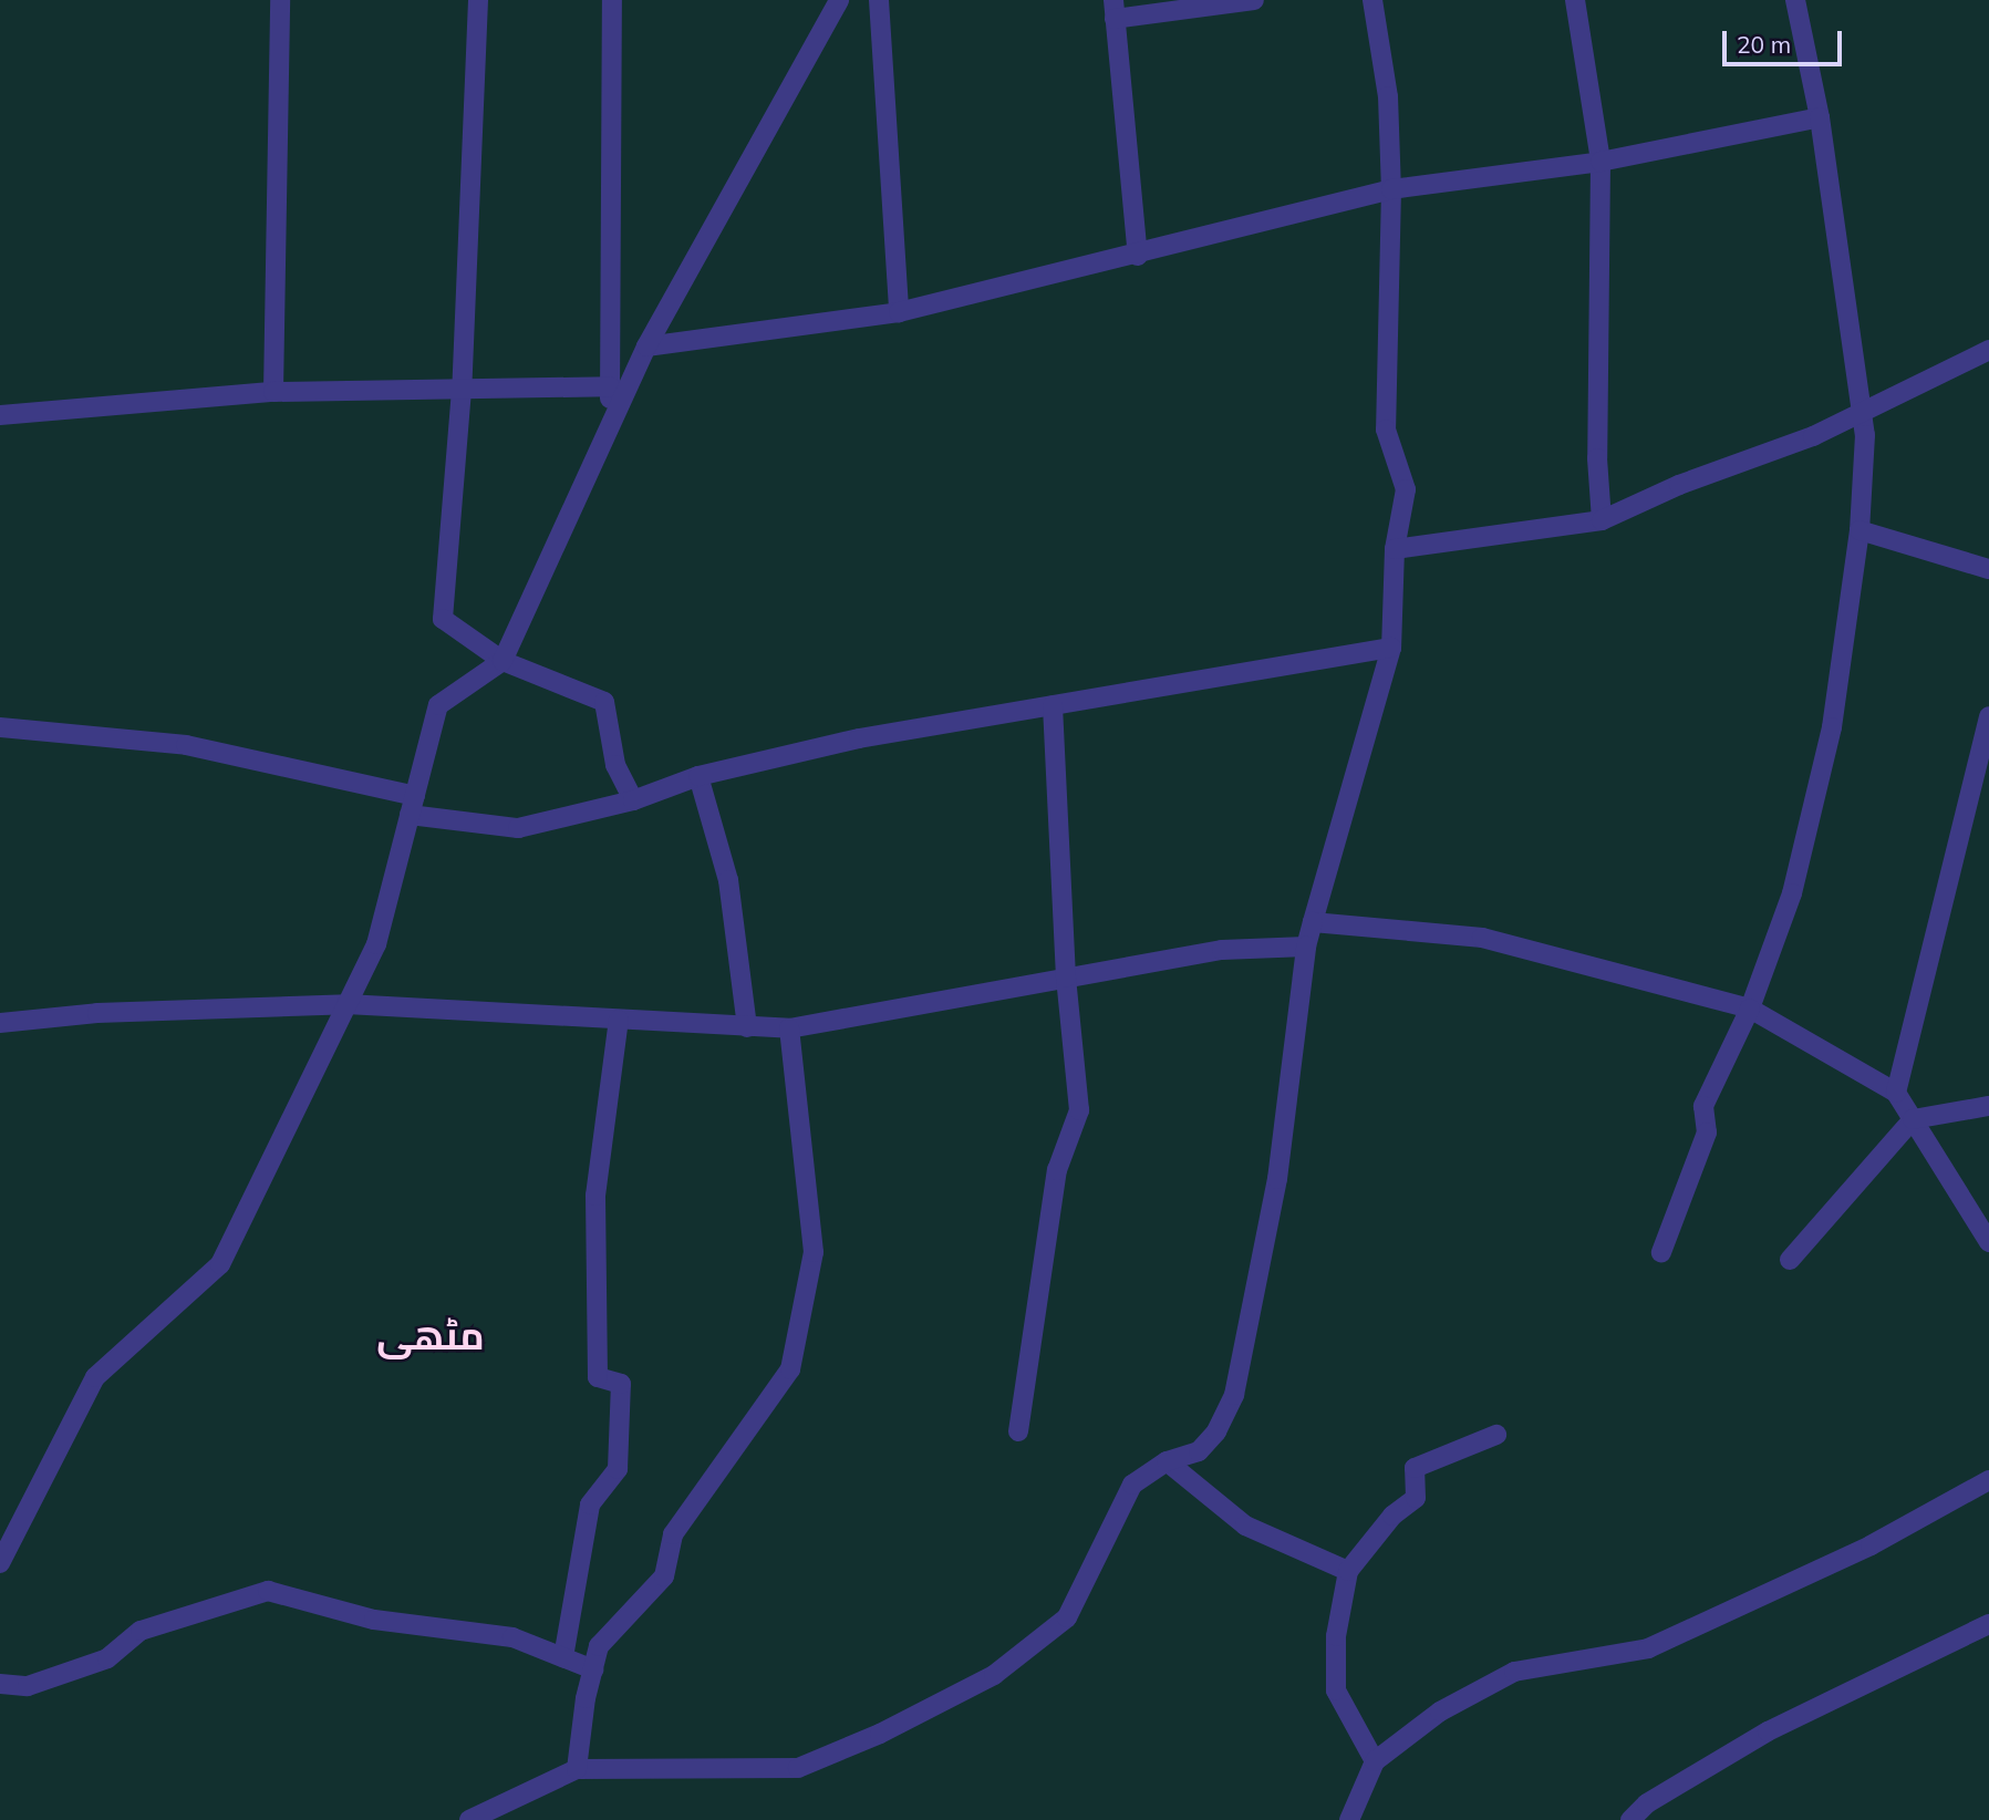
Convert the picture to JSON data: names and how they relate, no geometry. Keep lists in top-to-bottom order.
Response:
{
  "districts": ["مٹھی"],
  "scale_bar": "20 m"
}
